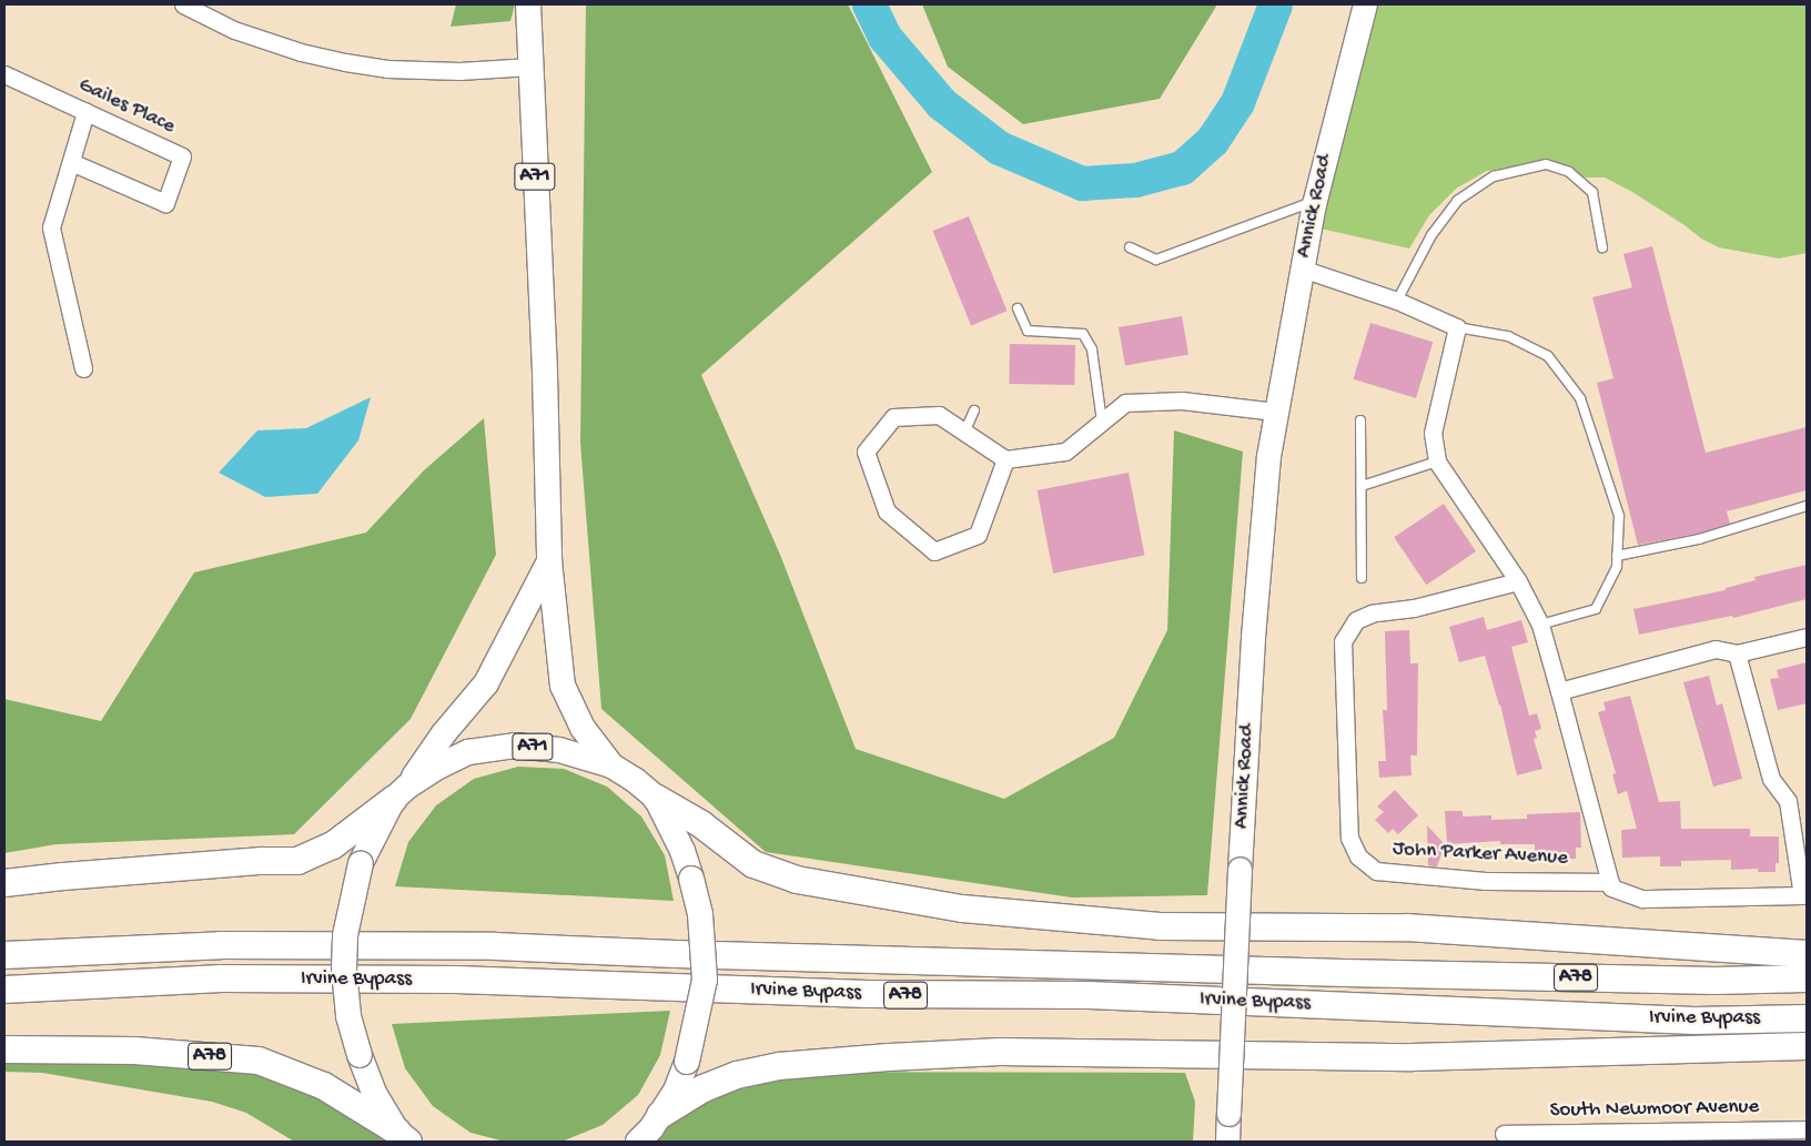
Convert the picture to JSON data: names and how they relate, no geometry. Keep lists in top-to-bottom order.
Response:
{
  "streets": {
    "highway": ["A78", "Irvine Bypass"],
    "main road": ["A71", "Annick Road"],
    "street": ["Gailes Place", "John Parker Avenue", "South Newmoor Avenue"]
  },
  "crossings": [
    ["A71", "A78"]
  ]
}
